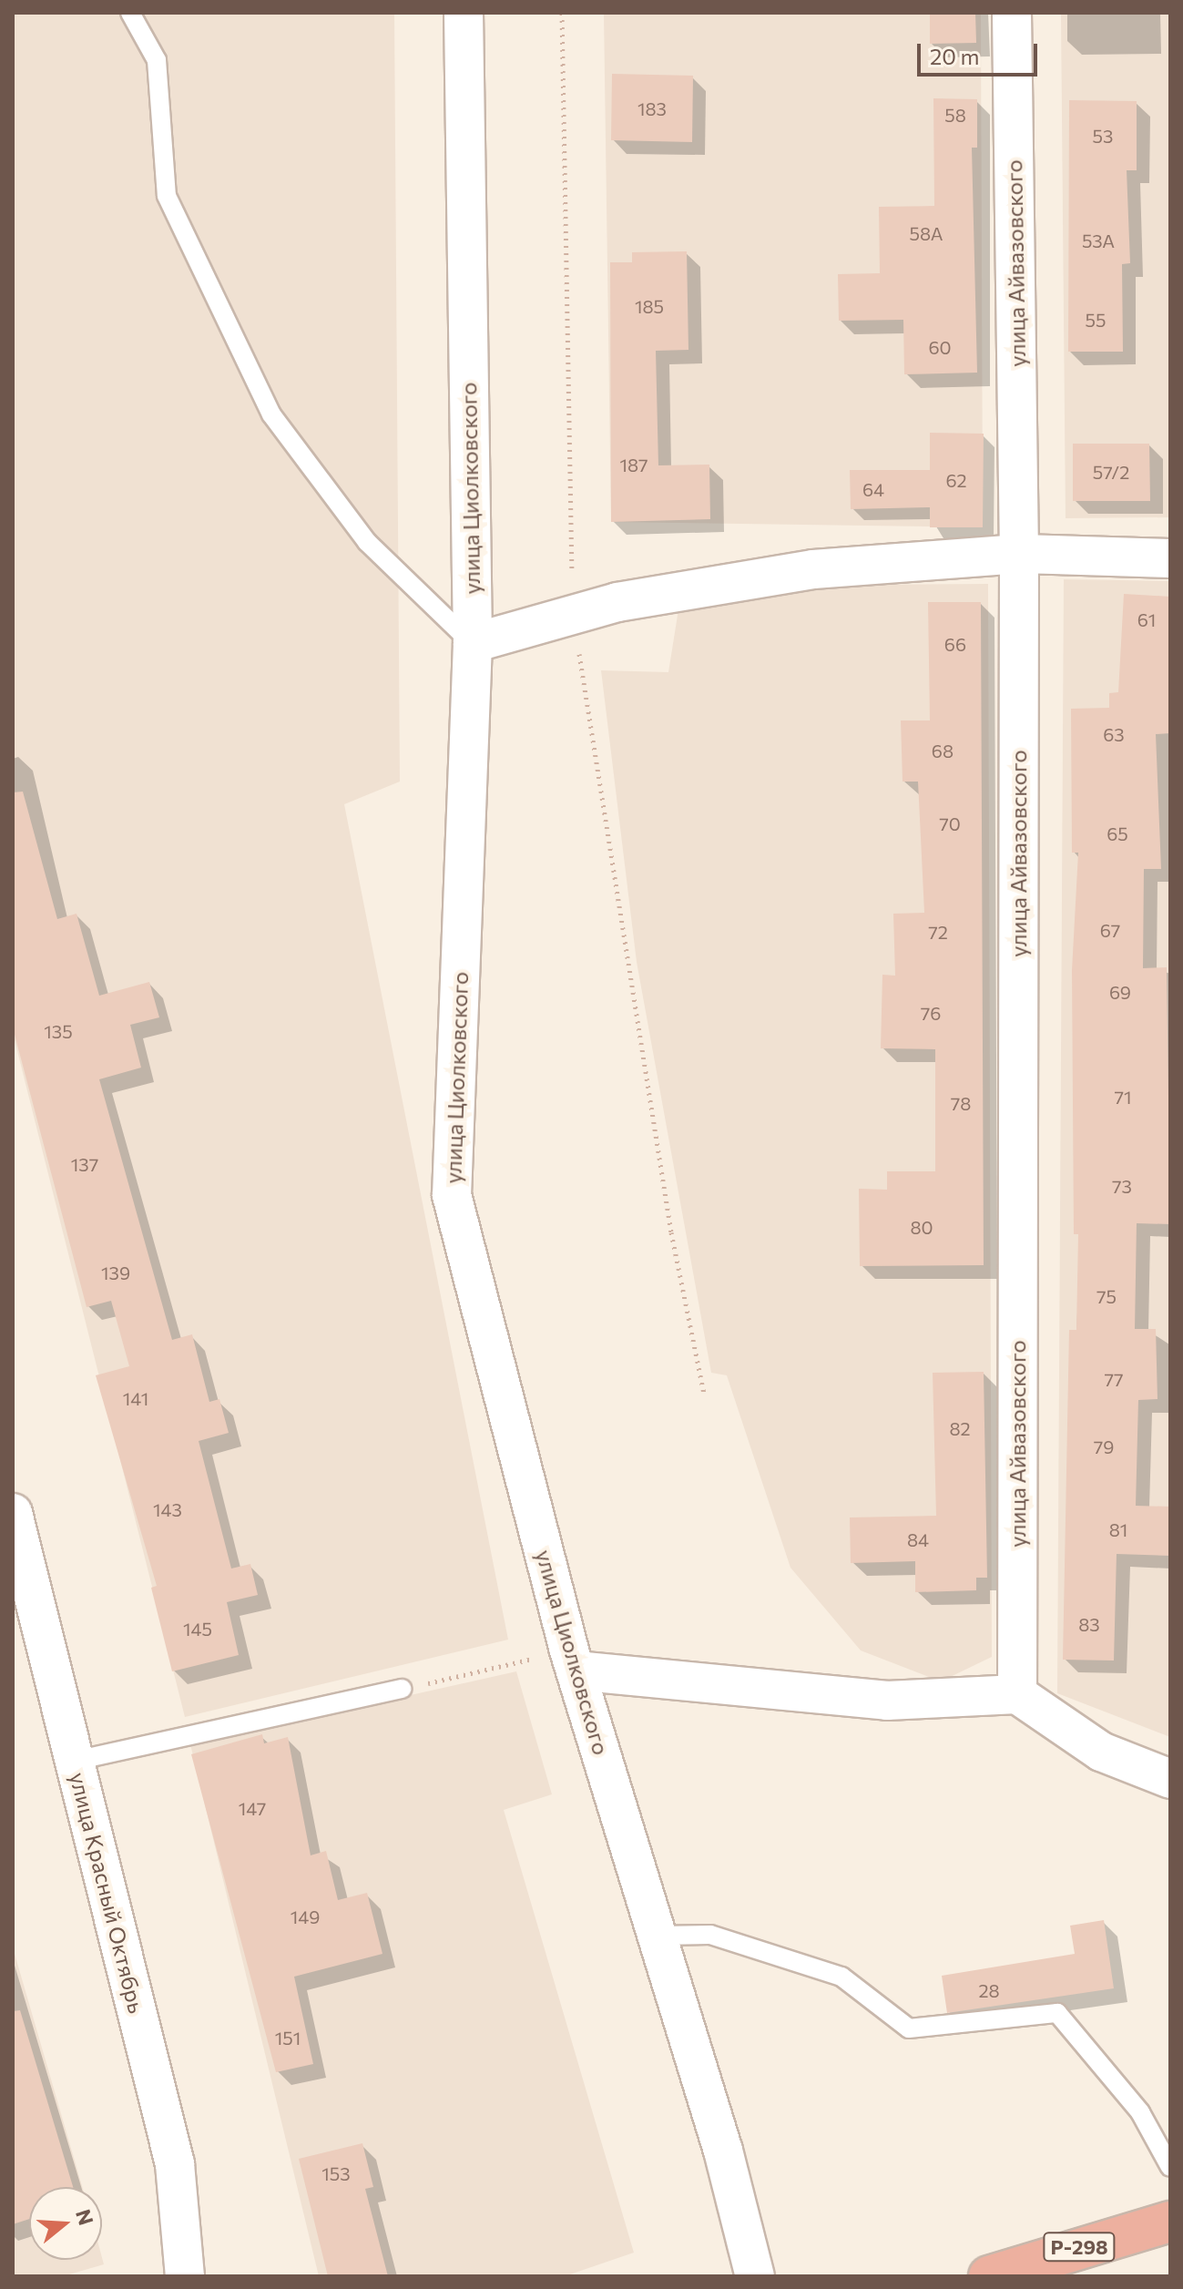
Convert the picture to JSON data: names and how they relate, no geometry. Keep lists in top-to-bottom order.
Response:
{
  "streets": {
    "highway": ["Р-298"],
    "street": ["улица Айвазовского", "улица Циолковского", "улица Красный Октябрь"]
  },
  "house_numbers": [
    "183",
    "58",
    "53",
    "58А",
    "53А",
    "185",
    "55",
    "60",
    "187",
    "57/2",
    "62",
    "64",
    "61",
    "66",
    "63",
    "68",
    "70",
    "65",
    "67",
    "72",
    "69",
    "76",
    "135",
    "71",
    "78",
    "137",
    "73",
    "80",
    "139",
    "75",
    "77",
    "141",
    "82",
    "79",
    "143",
    "81",
    "84",
    "83",
    "145",
    "147",
    "149",
    "28",
    "151",
    "153"
  ],
  "scale_bar": "20 m",
  "north": "right"
}
